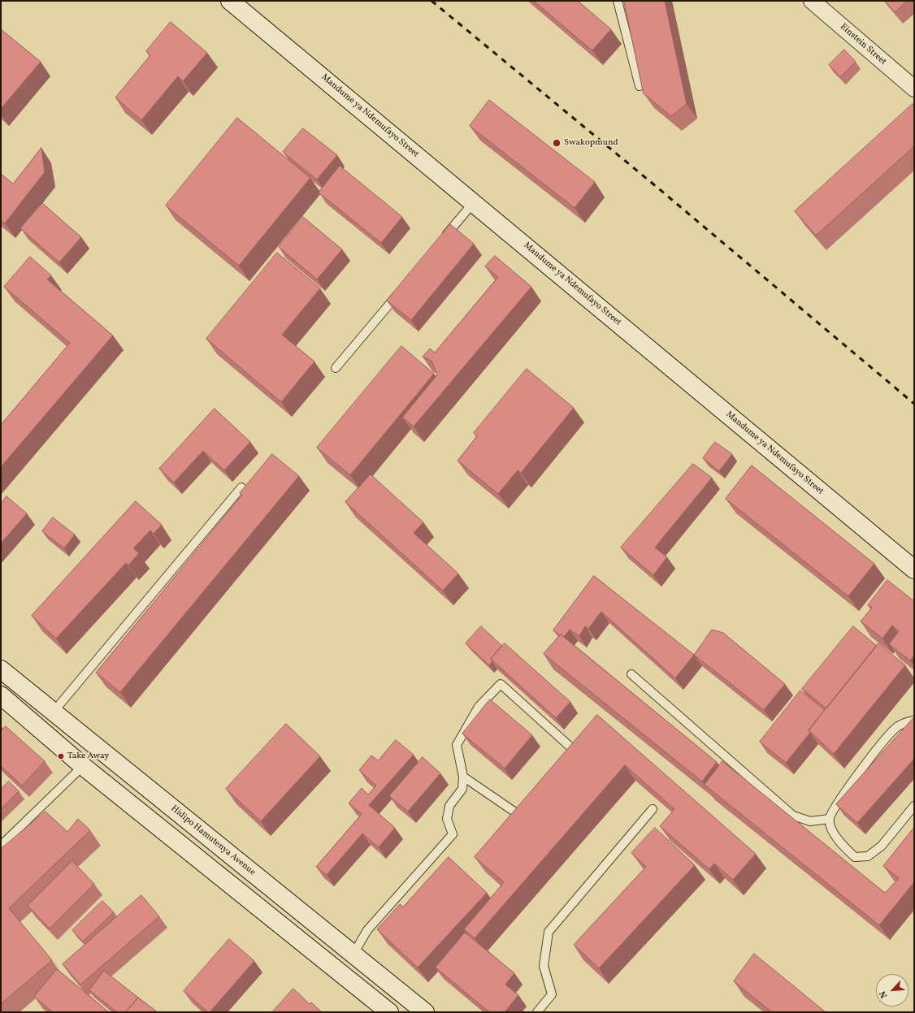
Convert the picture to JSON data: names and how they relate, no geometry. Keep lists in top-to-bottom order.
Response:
{
  "streets": {
    "street": ["Einstein Street", "Mandume ya Ndemufayo Street", "Hidipo Hamutenya Avenue"]
  },
  "places": ["Swakopmund", "Take Away"],
  "north": "bottom left"
}
